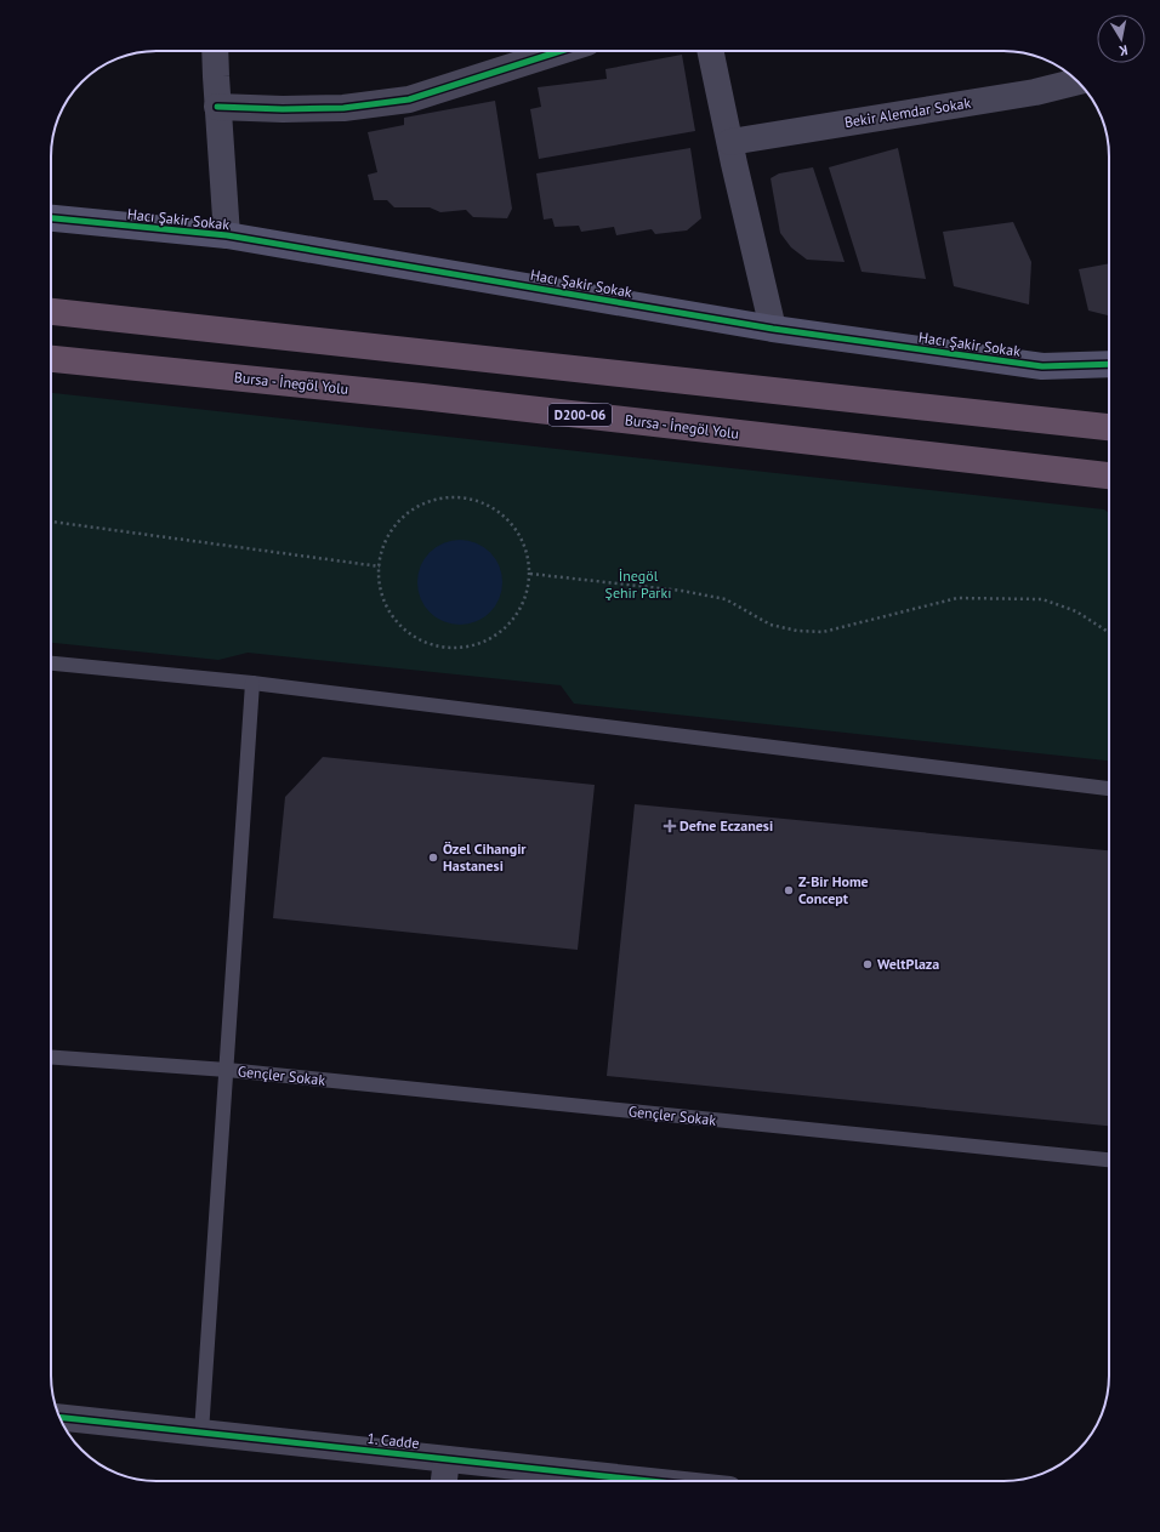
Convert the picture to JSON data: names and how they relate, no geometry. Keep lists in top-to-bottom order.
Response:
{
  "streets": {
    "highway": ["Bursa - İnegöl Yolu", "D200-06"],
    "street": ["Bekir Alemdar Sokak", "Hacı Şakir Sokak", "1. Cadde"],
    "lane": ["Gençler Sokak"]
  },
  "parks": ["İnegöl Şehir Parkı"],
  "places": {
    "health": ["Defne Eczanesi"],
    "other": ["Özel Cihangir Hastanesi", "Z-Bir Home Concept", "WeltPlaza"]
  },
  "north": "bottom"
}
